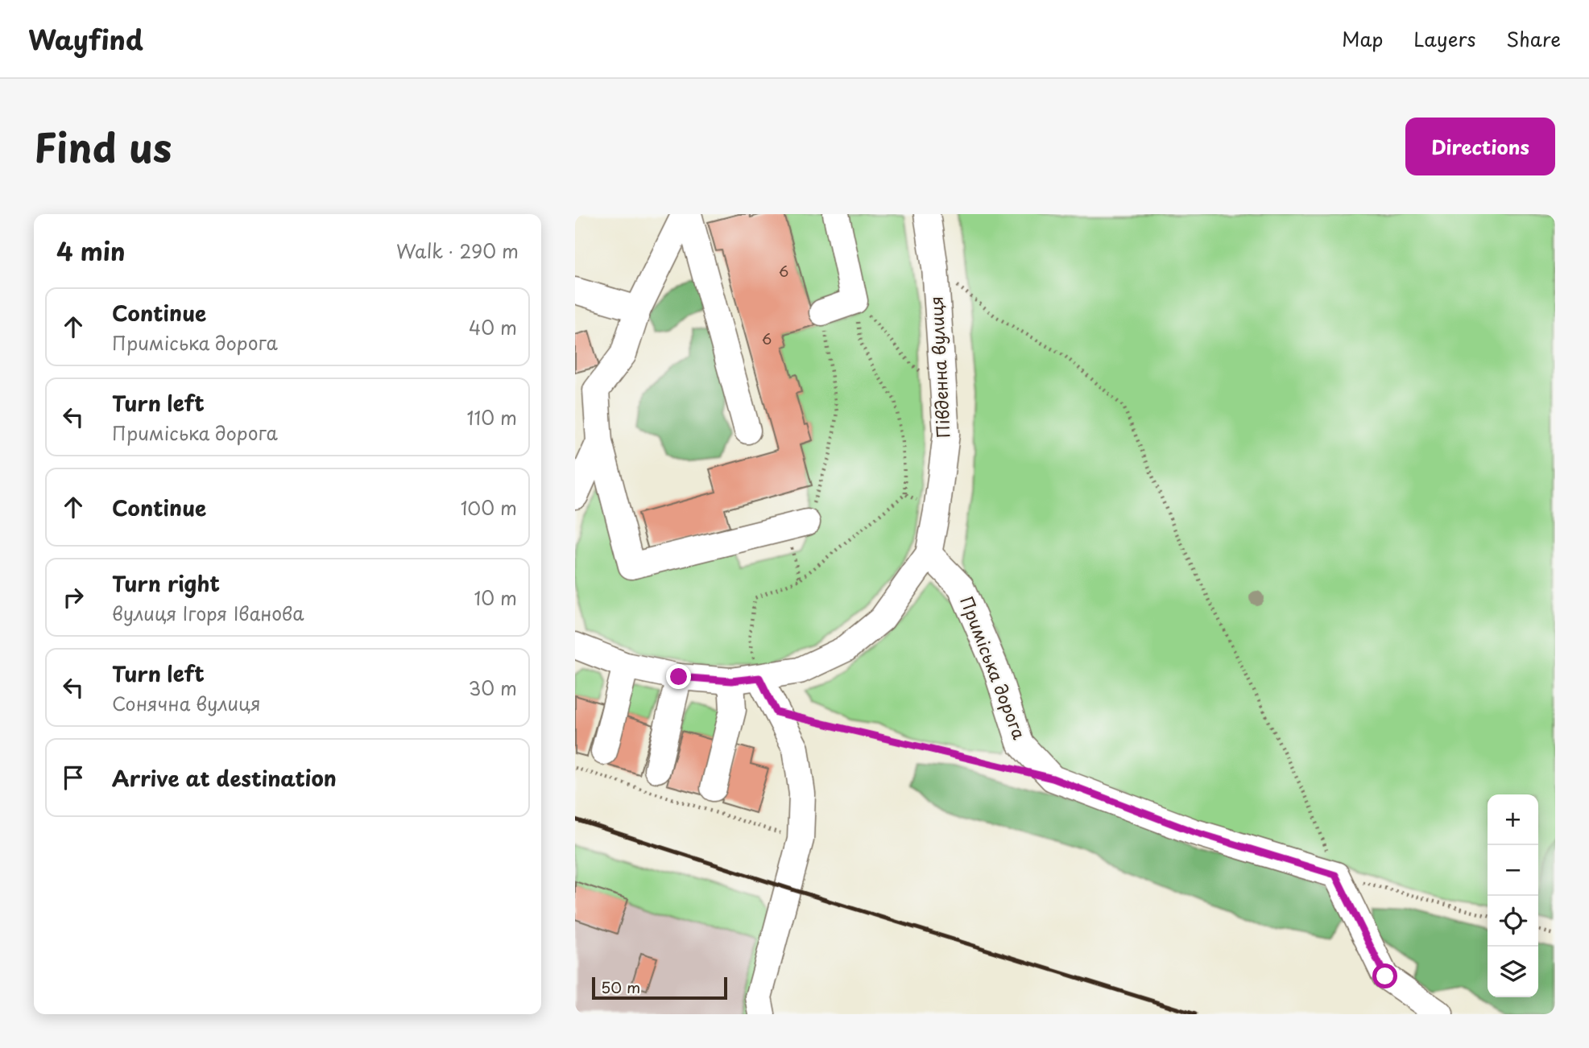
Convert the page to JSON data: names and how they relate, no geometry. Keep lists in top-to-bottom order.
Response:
{
  "streets": {
    "street": ["Південна вулиця", "Приміська дорога"]
  },
  "crossings": [
    ["Південна вулиця", "Приміська дорога"]
  ],
  "house_numbers": ["6", "6"],
  "scale_bar": "50 m",
  "page": {
    "header": "Wayfind",
    "nav": ["Map", "Layers", "Share"],
    "title": "Find us",
    "buttons": "Directions",
    "heading": ["4 min", "Walk · 290 m"],
    "list": [
      ["Continue", "Приміська дорога", "40 m"],
      ["Turn left", "Приміська дорога", "110 m"],
      ["Continue", "100 m"],
      ["Turn right", "вулиця Ігоря Іванова", "10 m"],
      ["Turn left", "Сонячна вулиця", "30 m"],
      "Arrive at destination"
    ],
    "map_buttons": ["+", "−"],
    "scale": "50 m"
  }
}
